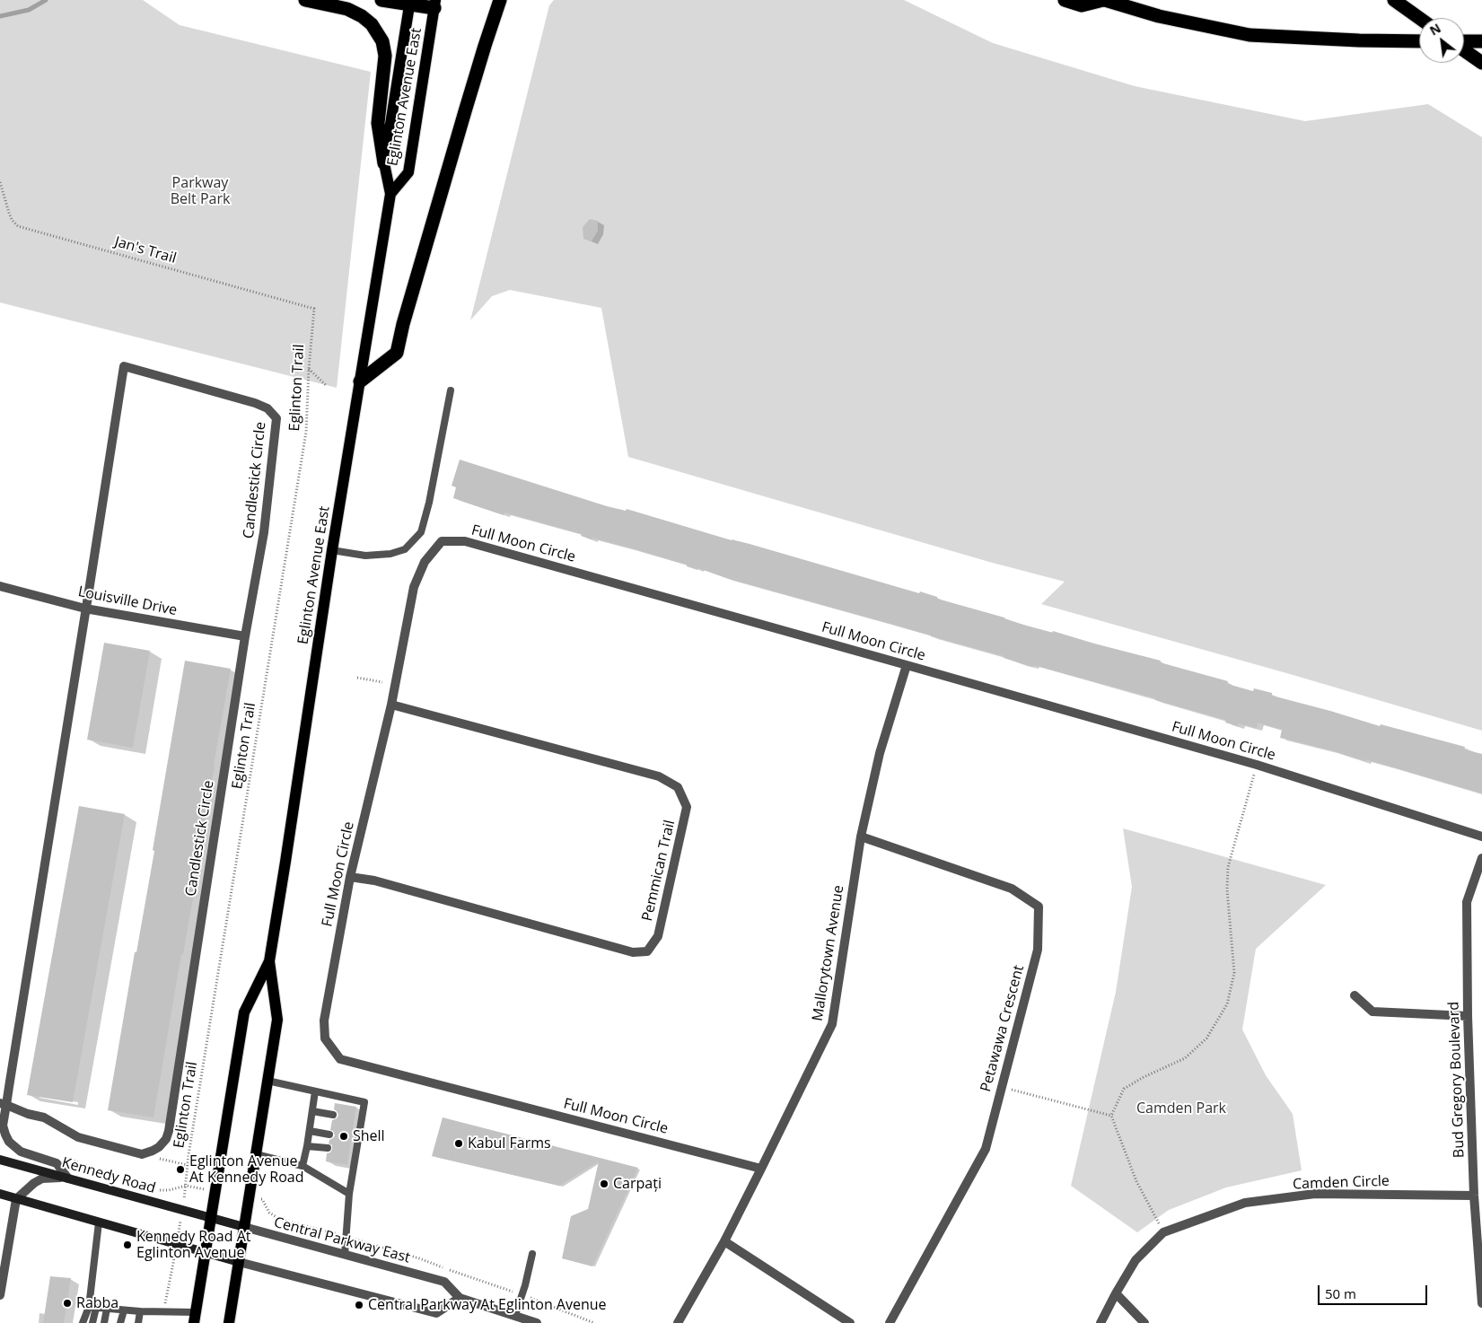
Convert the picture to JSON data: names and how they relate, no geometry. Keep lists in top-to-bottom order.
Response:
{
  "streets": {
    "main road": ["Eglinton Avenue East", "Kennedy Road", "Central Parkway East"],
    "street": [
      "Candlestick Circle",
      "Full Moon Circle",
      "Louisville Drive",
      "Pemmican Trail",
      "Mallorytown Avenue",
      "Petawawa Crescent",
      "Bud Gregory Boulevard",
      "Camden Circle"
    ],
    "path": ["Jan's Trail", "Eglinton Trail"]
  },
  "crossings": [
    ["Eglinton Avenue East", "Kennedy Road"],
    ["Eglinton Avenue East", "Central Parkway East"],
    ["Jan's Trail", "Eglinton Trail"],
    ["Candlestick Circle", "Louisville Drive"],
    ["Candlestick Circle", "Kennedy Road"],
    ["Full Moon Circle", "Pemmican Trail"],
    ["Full Moon Circle", "Mallorytown Avenue"],
    ["Mallorytown Avenue", "Petawawa Crescent"],
    ["Bud Gregory Boulevard", "Camden Circle"],
    ["Kennedy Road", "Central Parkway East"]
  ],
  "parks": ["Parkway Belt Park", "Camden Park"],
  "places": [
    "Shell",
    "Kabul Farms",
    "Eglinton Avenue At Kennedy Road",
    "Carpați",
    "Kennedy Road At Eglinton Avenue",
    "Rabba",
    "Central Parkway At Eglinton Avenue"
  ],
  "scale_bar": "50 m",
  "north": "top left"
}
